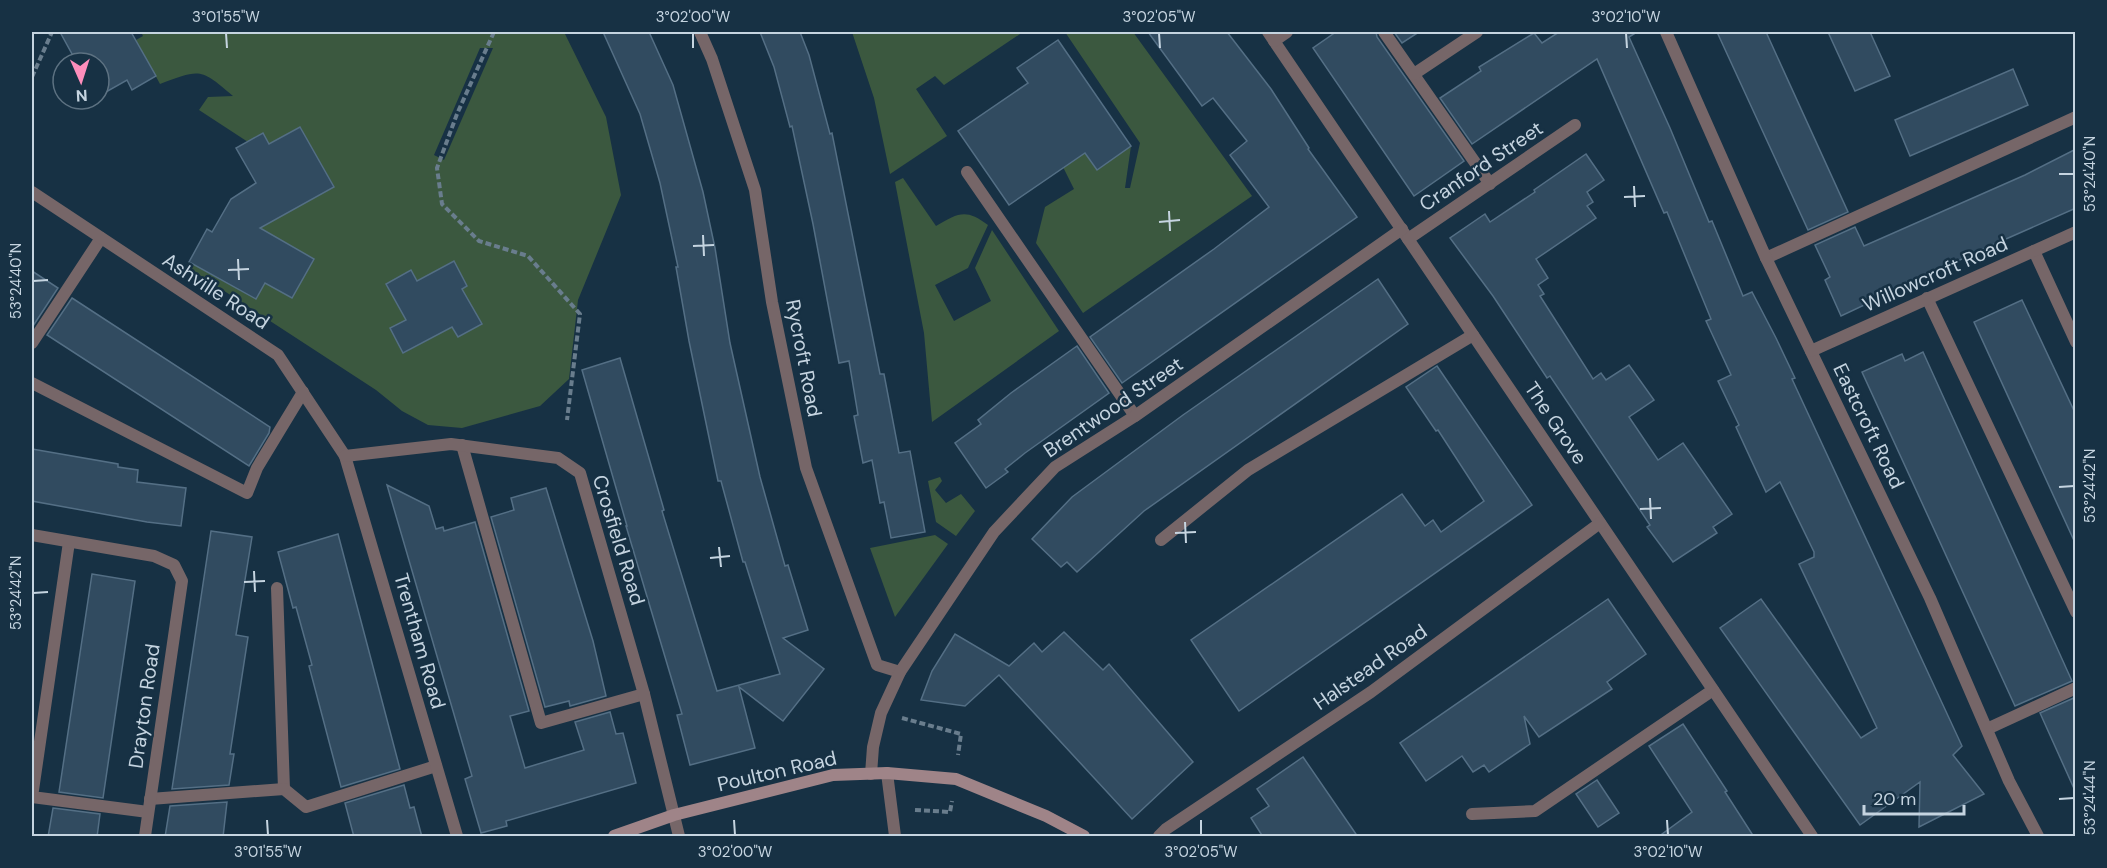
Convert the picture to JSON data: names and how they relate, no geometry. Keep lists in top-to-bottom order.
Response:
{
  "streets": {
    "main road": ["Poulton Road"],
    "street": [
      "Cranford Street",
      "Willowcroft Road",
      "Ashville Road",
      "Rycroft Road",
      "Brentwood Street",
      "The Grove",
      "Eastcroft Road",
      "Crosfield Road",
      "Trentham Road",
      "Halstead Road",
      "Drayton Road"
    ]
  },
  "crossings": [
    ["Cranford Street", "Brentwood Street"],
    ["Cranford Street", "The Grove"],
    ["Willowcroft Road", "Eastcroft Road"],
    ["Ashville Road", "Crosfield Road"],
    ["Ashville Road", "Trentham Road"],
    ["Rycroft Road", "Brentwood Street"],
    ["Brentwood Street", "The Grove"],
    ["Brentwood Street", "Poulton Road"],
    ["The Grove", "Halstead Road"],
    ["Crosfield Road", "Trentham Road"],
    ["Crosfield Road", "Poulton Road"]
  ],
  "scale_bar": "20 m",
  "north": "bottom",
  "coordinates": [
    "3°01'55\"W",
    "3°02'00\"W",
    "3°02'05\"W",
    "3°02'10\"W",
    "53°24'40\"N",
    "53°24'42\"N",
    "53°24'44\"N"
  ]
}
